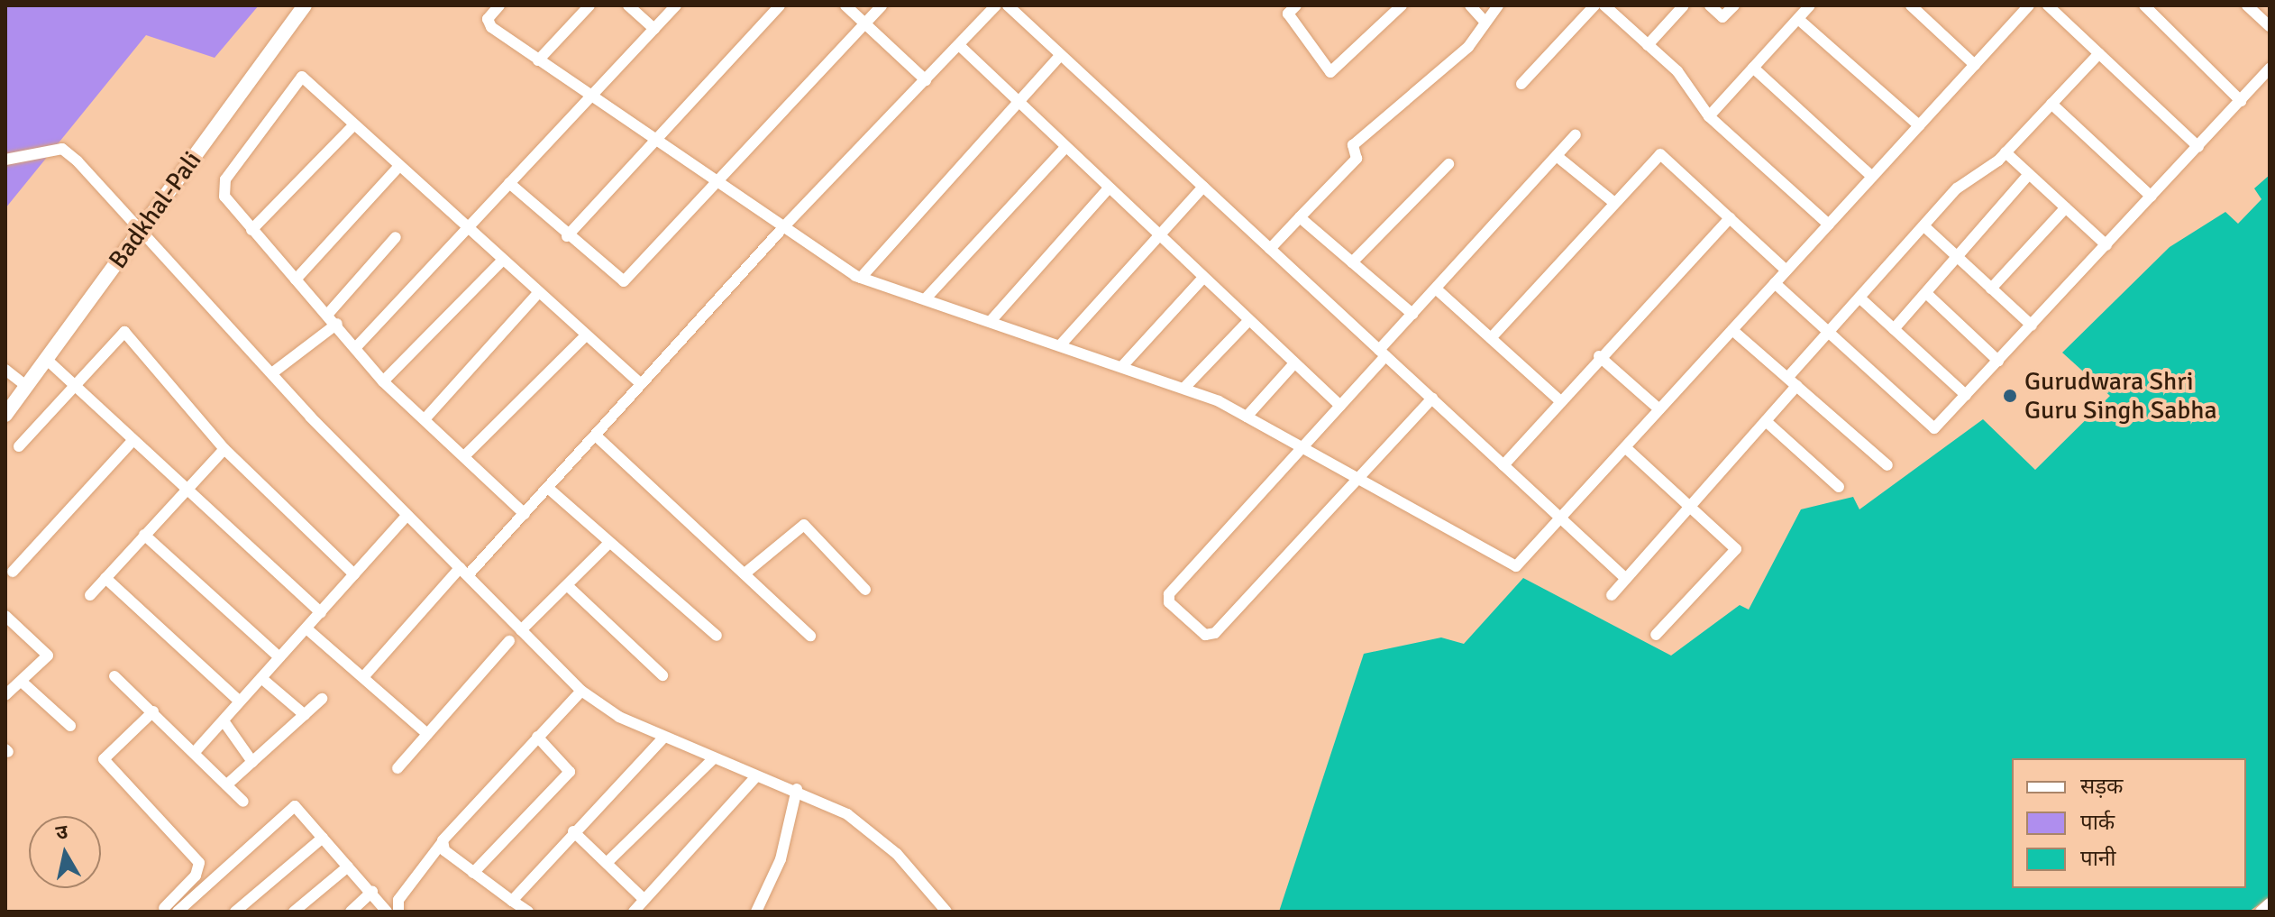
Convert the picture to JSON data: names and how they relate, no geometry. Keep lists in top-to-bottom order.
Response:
{
  "streets": {
    "street": ["Badkhal-Pali"]
  },
  "places": ["Gurudwara Shri Guru Singh Sabha"],
  "legend": ["सड़क", "पार्क", "पानी"],
  "north": "top"
}
